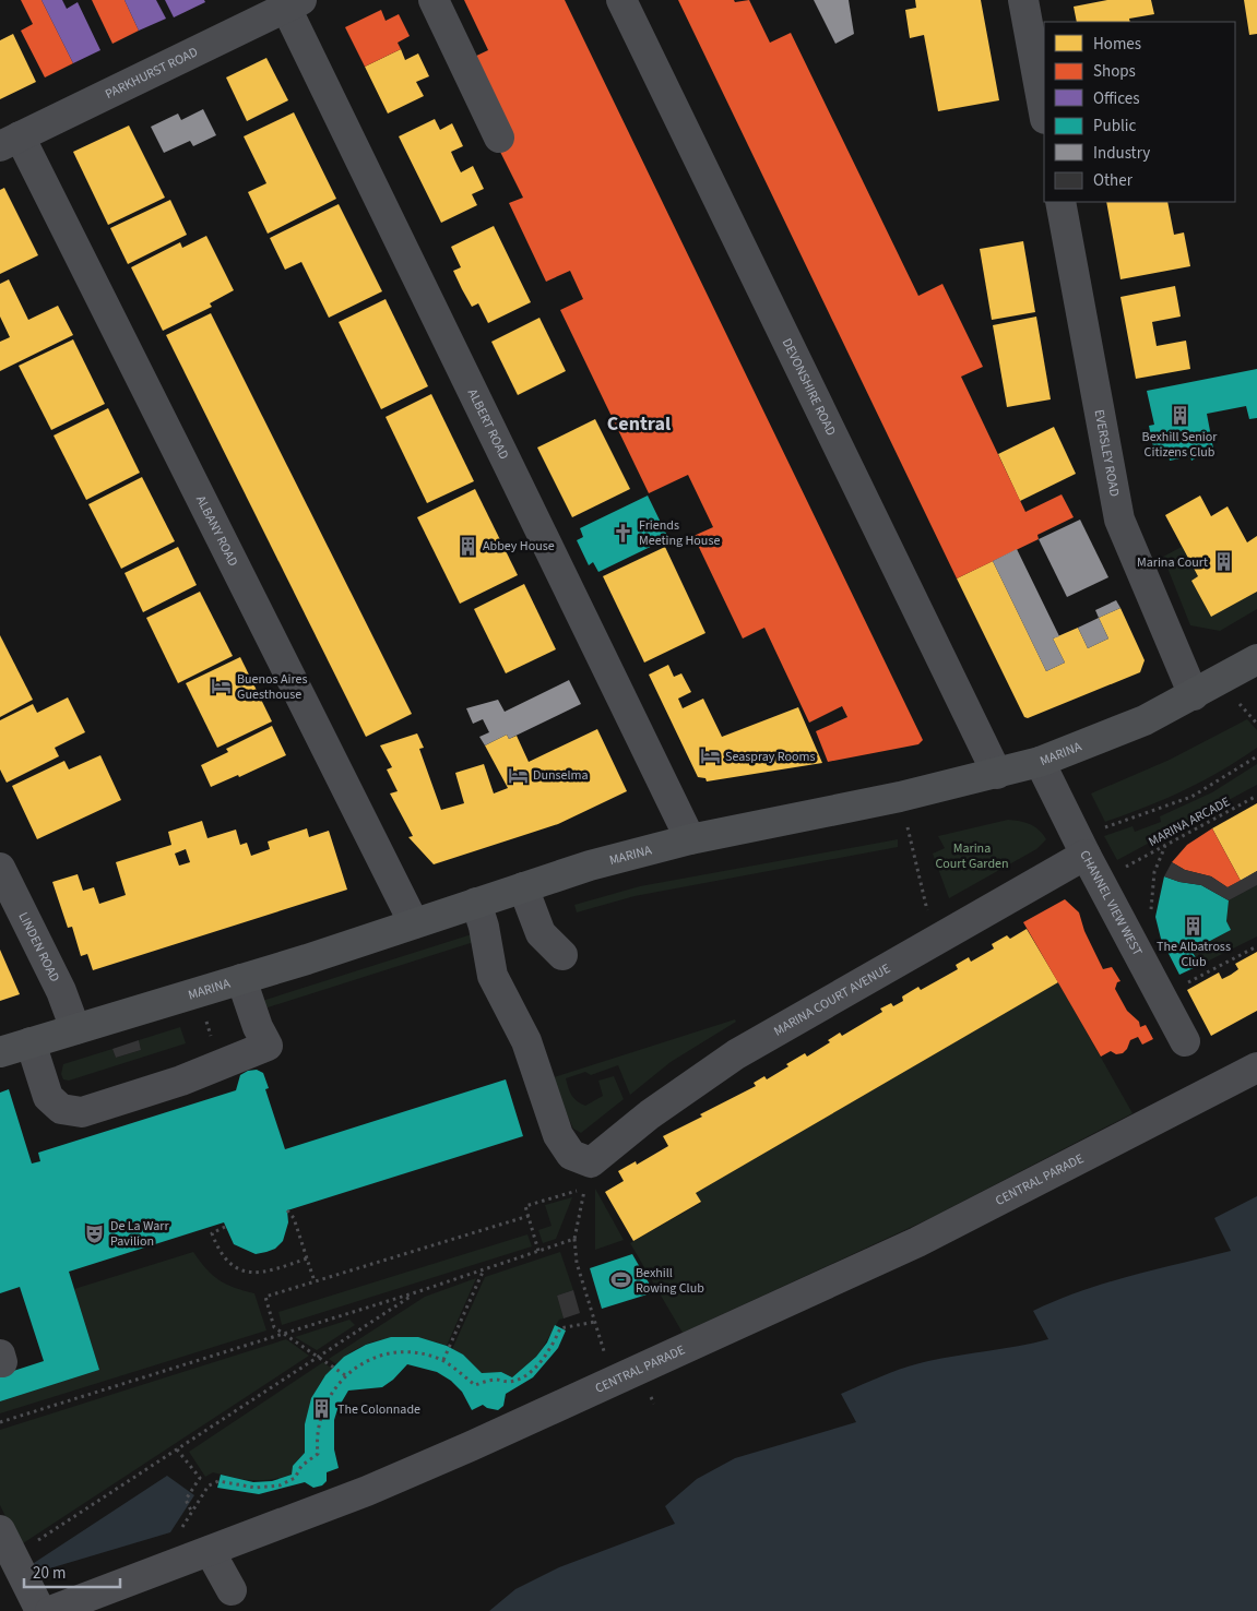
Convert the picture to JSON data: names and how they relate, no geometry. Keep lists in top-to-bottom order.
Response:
{
  "streets": {
    "main road": ["MARINA"],
    "street": [
      "PARKHURST ROAD",
      "DEVONSHIRE ROAD",
      "ALBERT ROAD",
      "EVERSLEY ROAD",
      "ALBANY ROAD",
      "CHANNEL VIEW WEST",
      "LINDEN ROAD",
      "MARINA COURT AVENUE",
      "CENTRAL PARADE"
    ],
    "path": ["MARINA ARCADE"]
  },
  "crossings": [
    ["PARKHURST ROAD", "ALBERT ROAD"],
    ["PARKHURST ROAD", "ALBANY ROAD"],
    ["DEVONSHIRE ROAD", "MARINA"],
    ["ALBERT ROAD", "MARINA"],
    ["EVERSLEY ROAD", "MARINA"],
    ["ALBANY ROAD", "MARINA"],
    ["MARINA", "CHANNEL VIEW WEST"],
    ["MARINA", "LINDEN ROAD"],
    ["MARINA", "MARINA COURT AVENUE"],
    ["CHANNEL VIEW WEST", "MARINA COURT AVENUE"]
  ],
  "districts": ["Central"],
  "parks": ["Marina Court Garden"],
  "places": {
    "building": [
      "Bexhill Senior Citizens Club",
      "Abbey House",
      "Marina Court",
      "The Albatross Club",
      "The Colonnade"
    ],
    "church": ["Friends Meeting House"],
    "hotel": ["Buenos Aires Guesthouse", "Seaspray Rooms", "Dunselma"],
    "theatre": ["De La Warr Pavilion"],
    "sports": ["Bexhill Rowing Club"]
  },
  "legend": [
    "Homes",
    "Shops",
    "Offices",
    "Public",
    "Industry",
    "Other"
  ],
  "scale_bar": "20 m"
}
